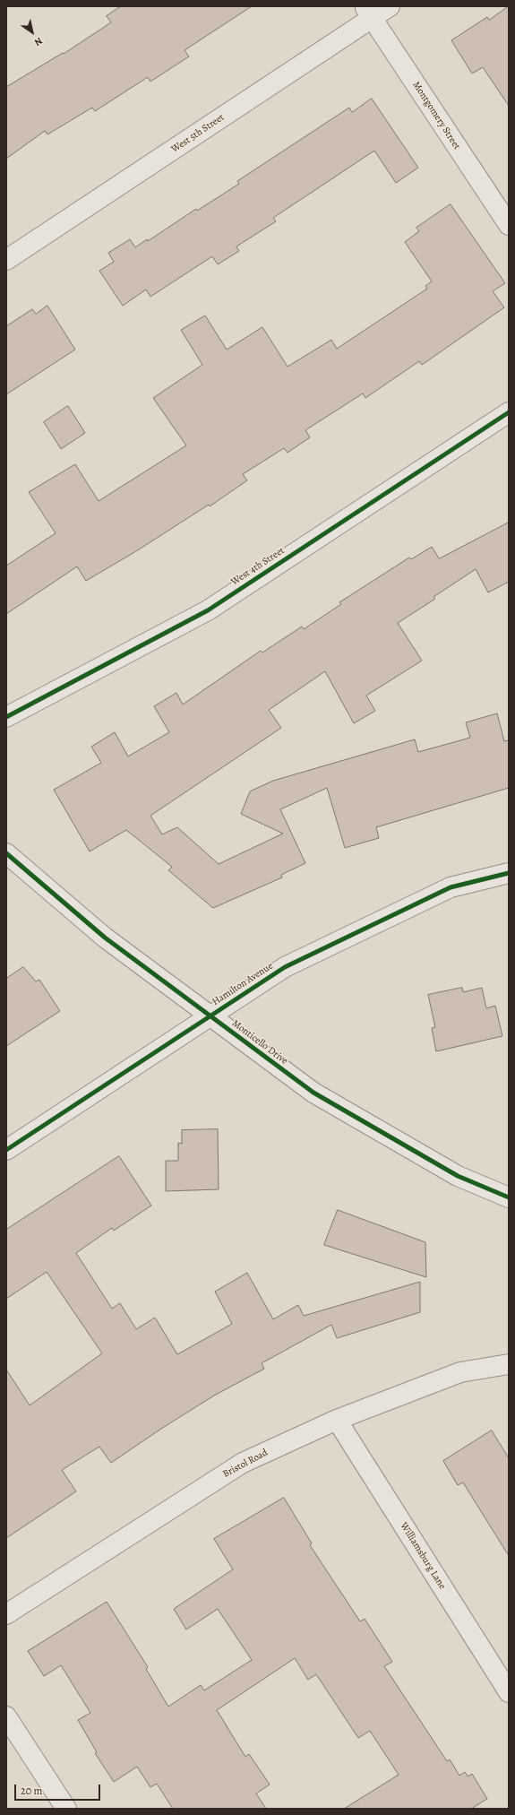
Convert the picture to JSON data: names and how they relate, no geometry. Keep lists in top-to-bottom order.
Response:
{
  "streets": {
    "street": [
      "Montgomery Street",
      "West 5th Street",
      "West 4th Street",
      "Hamilton Avenue",
      "Monticello Drive",
      "Bristol Road",
      "Williamsburg Lane"
    ]
  },
  "crossings": [
    ["Montgomery Street", "West 5th Street"],
    ["Hamilton Avenue", "Monticello Drive"],
    ["Bristol Road", "Williamsburg Lane"]
  ],
  "scale_bar": "20 m",
  "north": "bottom right"
}
